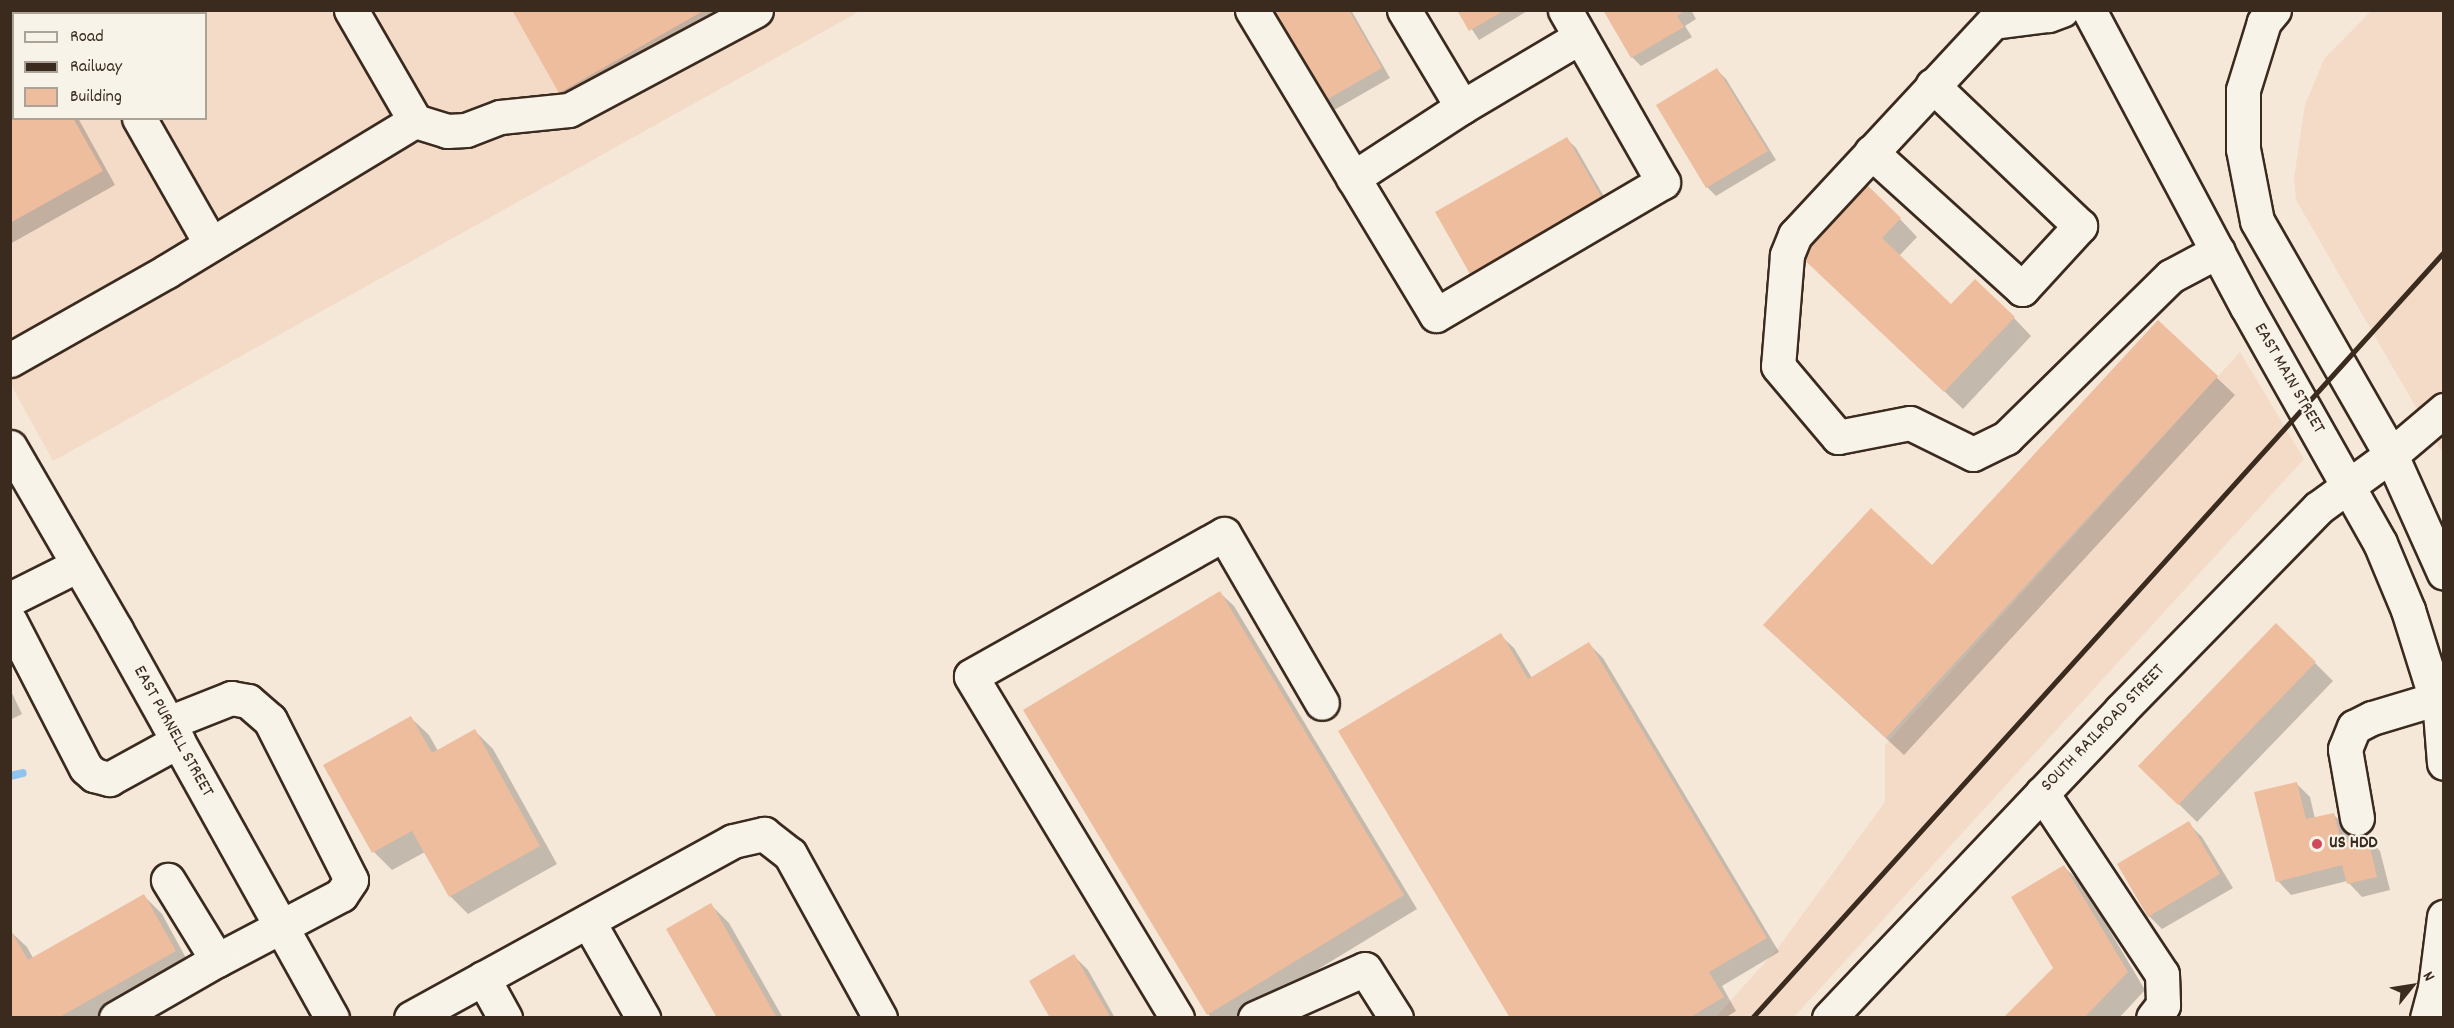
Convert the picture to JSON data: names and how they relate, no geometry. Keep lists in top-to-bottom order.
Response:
{
  "streets": {
    "street": ["EAST MAIN STREET", "SOUTH RAILROAD STREET", "EAST PURNELL STREET"]
  },
  "crossings": [
    ["EAST MAIN STREET", "SOUTH RAILROAD STREET"]
  ],
  "places": ["US HDD"],
  "legend": ["Road", "Railway", "Building"],
  "north": "top right"
}
